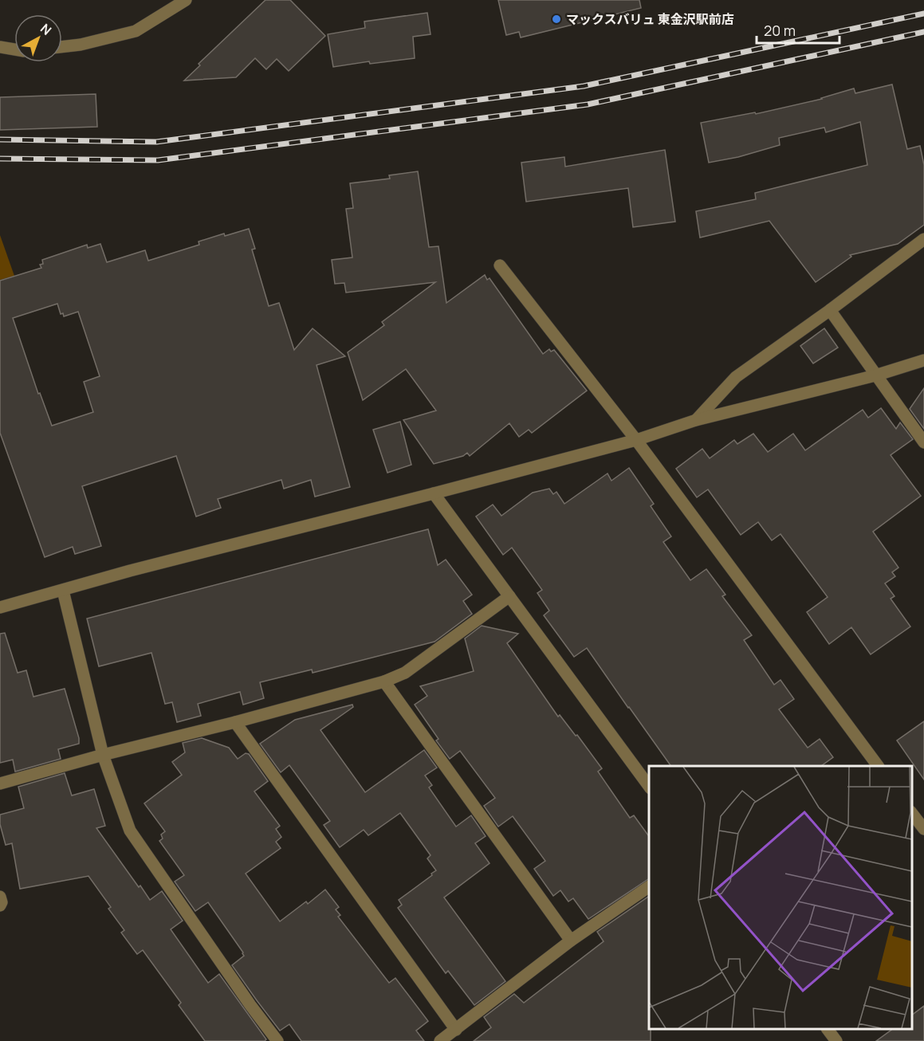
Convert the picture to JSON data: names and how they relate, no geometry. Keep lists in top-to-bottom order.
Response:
{
  "places": ["マックスバリュ 東金沢駅前店"],
  "scale_bar": "20 m",
  "north": "top right"
}
